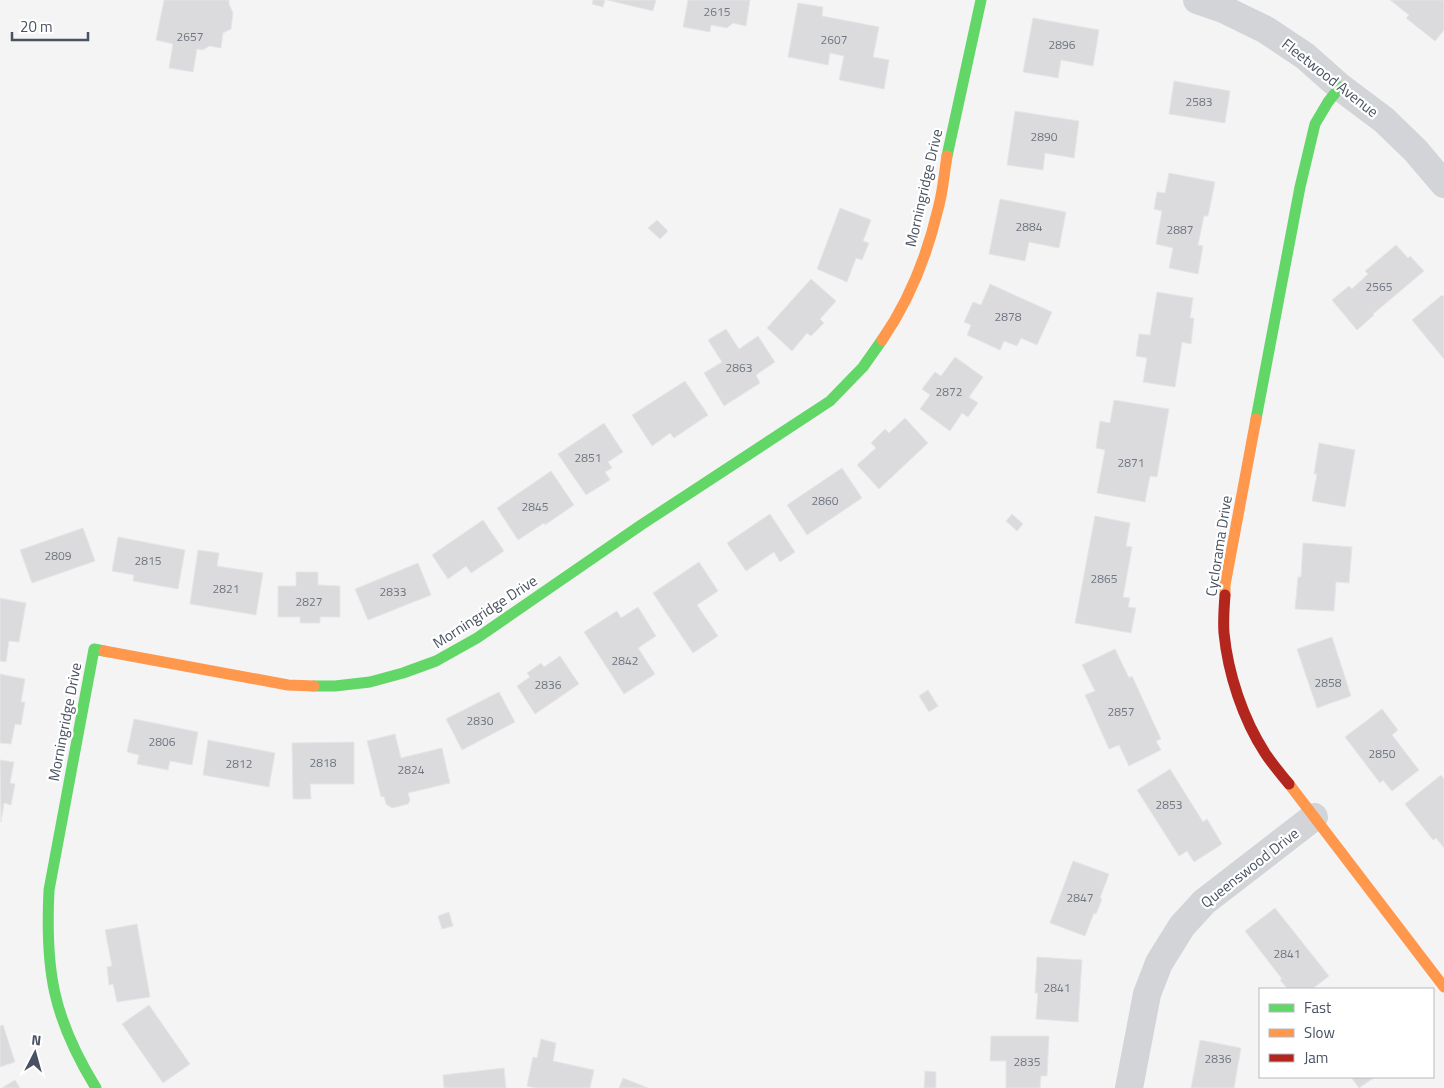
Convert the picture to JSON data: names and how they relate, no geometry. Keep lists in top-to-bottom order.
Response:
{
  "streets": {
    "street": [
      "Fleetwood Avenue",
      "Morningridge Drive",
      "Cyclorama Drive",
      "Queenswood Drive"
    ]
  },
  "crossings": [
    ["Fleetwood Avenue", "Cyclorama Drive"],
    ["Cyclorama Drive", "Queenswood Drive"]
  ],
  "house_numbers": [
    "2615",
    "2657",
    "2607",
    "2896",
    "2583",
    "2890",
    "2884",
    "2887",
    "2565",
    "2878",
    "2863",
    "2872",
    "2851",
    "2871",
    "2860",
    "2845",
    "2809",
    "2815",
    "2865",
    "2821",
    "2833",
    "2827",
    "2842",
    "2858",
    "2836",
    "2857",
    "2830",
    "2806",
    "2850",
    "2818",
    "2812",
    "2824",
    "2853",
    "2847",
    "2841",
    "2841",
    "2836",
    "2835"
  ],
  "legend": ["Fast", "Slow", "Jam"],
  "scale_bar": "20 m",
  "north": "top"
}
